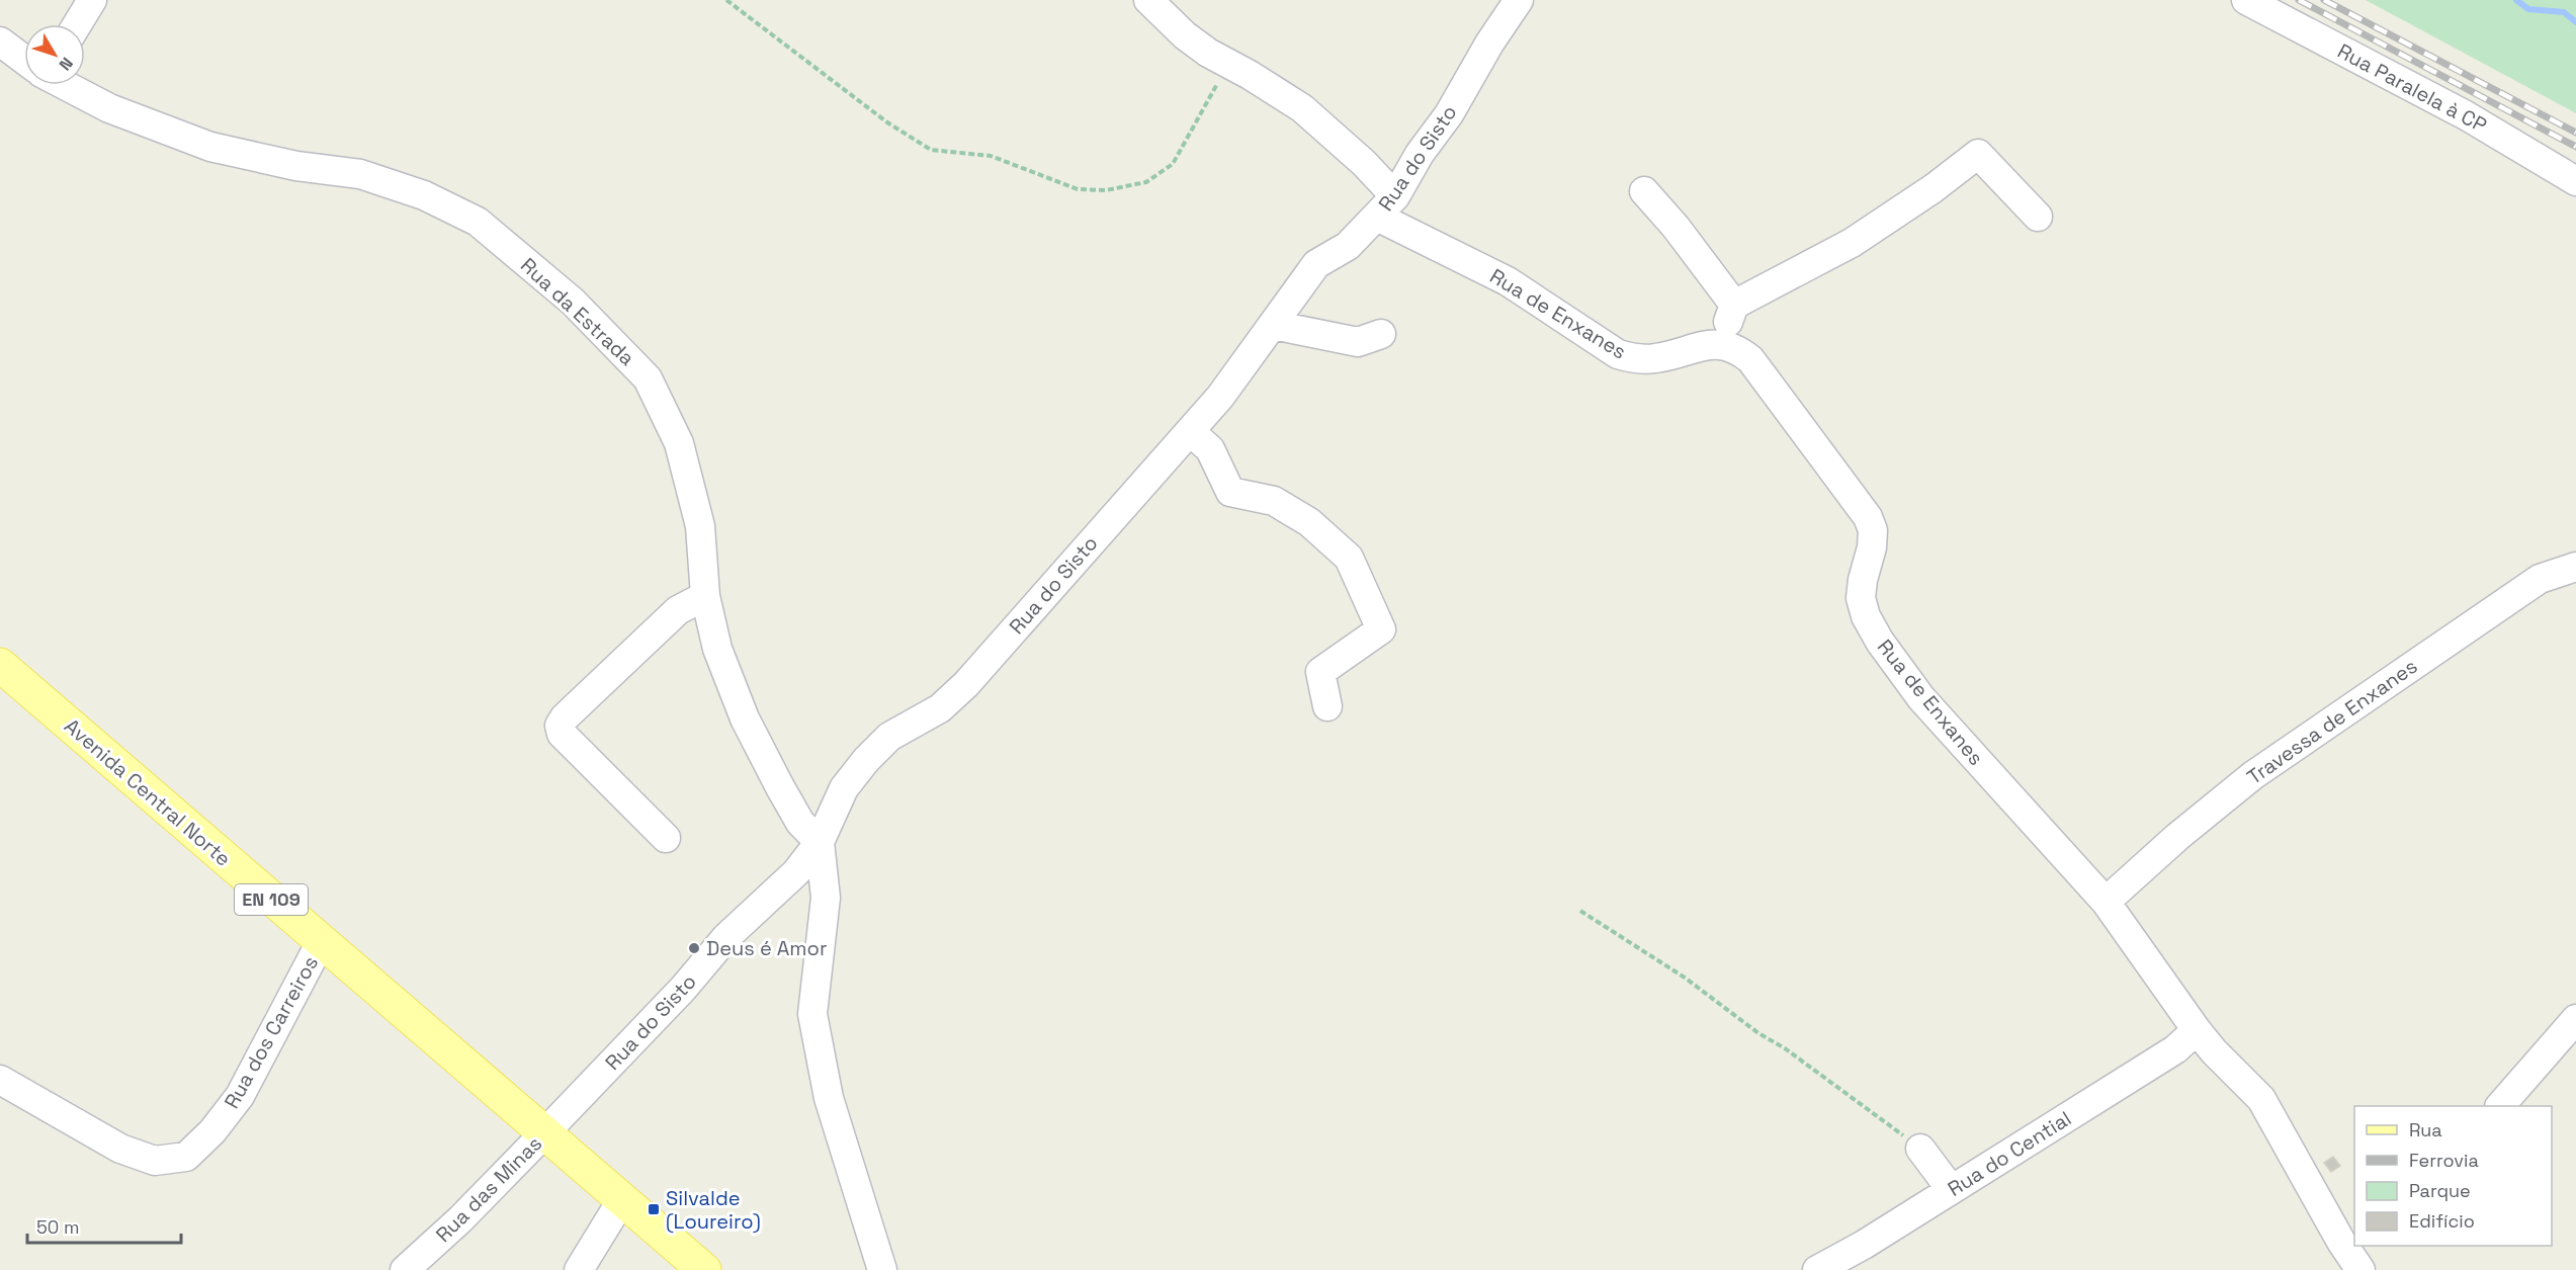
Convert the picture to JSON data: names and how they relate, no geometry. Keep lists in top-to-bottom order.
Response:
{
  "streets": {
    "main road": ["Avenida Central Norte", "EN 109"],
    "street": [
      "Rua Paralela à CP",
      "Rua do Sisto",
      "Rua da Estrada",
      "Rua de Enxanes",
      "Travessa de Enxanes",
      "Rua dos Carreiros",
      "Rua do Cential",
      "Rua das Minas"
    ]
  },
  "crossings": [
    ["Rua do Sisto", "Rua da Estrada"],
    ["Rua do Sisto", "Rua de Enxanes"],
    ["Rua do Sisto", "Avenida Central Norte"],
    ["Rua do Sisto", "EN 109"],
    ["Rua do Sisto", "Rua das Minas"],
    ["Rua de Enxanes", "Travessa de Enxanes"],
    ["Rua de Enxanes", "Rua do Cential"],
    ["Avenida Central Norte", "EN 109"],
    ["Avenida Central Norte", "Rua dos Carreiros"],
    ["Avenida Central Norte", "Rua das Minas"],
    ["EN 109", "Rua das Minas"]
  ],
  "places": {
    "other": ["Deus é Amor"],
    "transit": ["Silvalde (Loureiro)"]
  },
  "legend": [
    "Rua",
    "Ferrovia",
    "Parque",
    "Edifício"
  ],
  "scale_bar": "50 m",
  "north": "bottom right"
}
